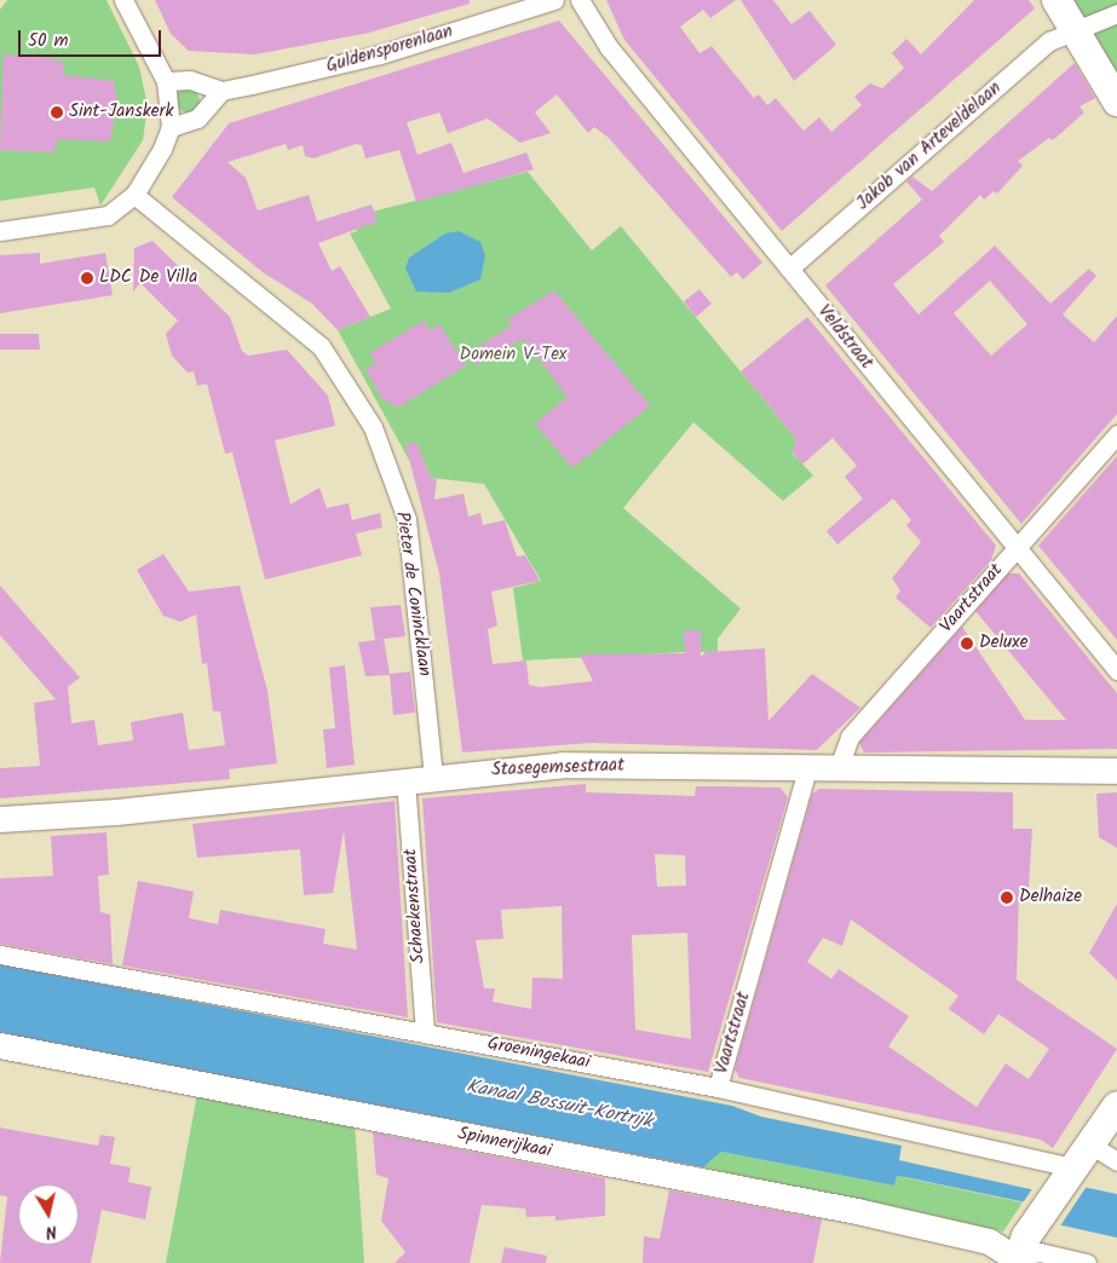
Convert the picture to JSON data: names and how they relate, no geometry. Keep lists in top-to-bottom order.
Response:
{
  "streets": {
    "street": [
      "Guldensporenlaan",
      "Jakob van Arteveldelaan",
      "Veldstraat",
      "Pieter de Conincklaan",
      "Vaartstraat",
      "Stasegemsestraat",
      "Schaekenstraat",
      "Groeningekaai",
      "Spinnerijkaai"
    ]
  },
  "crossings": [
    ["Jakob van Arteveldelaan", "Veldstraat"],
    ["Veldstraat", "Vaartstraat"],
    ["Pieter de Conincklaan", "Stasegemsestraat"],
    ["Vaartstraat", "Stasegemsestraat"],
    ["Vaartstraat", "Groeningekaai"],
    ["Stasegemsestraat", "Schaekenstraat"],
    ["Schaekenstraat", "Groeningekaai"]
  ],
  "water": ["Kanaal Bossuit-Kortrijk"],
  "parks": ["Domein V-Tex"],
  "places": [
    "Sint-Janskerk",
    "LDC De Villa",
    "Deluxe",
    "Delhaize"
  ],
  "scale_bar": "50 m",
  "north": "bottom"
}
